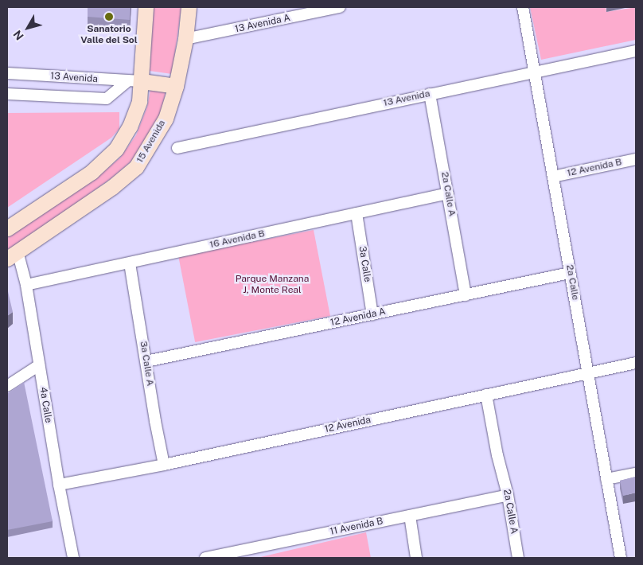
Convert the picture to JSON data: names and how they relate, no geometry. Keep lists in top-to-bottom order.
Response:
{
  "streets": {
    "main road": ["15 Avenida"],
    "street": [
      "13 Avenida A",
      "13 Avenida",
      "12 Avenida B",
      "2a Calle A",
      "16 Avenida B",
      "3a Calle",
      "2a Calle",
      "12 Avenida A",
      "3a Calle A",
      "4a Calle",
      "12 Avenida",
      "11 Avenida B"
    ]
  },
  "crossings": [
    ["13 Avenida A", "15 Avenida"],
    ["13 Avenida", "2a Calle A"],
    ["13 Avenida", "2a Calle"],
    ["15 Avenida", "4a Calle"],
    ["12 Avenida B", "2a Calle"],
    ["2a Calle A", "16 Avenida B"],
    ["2a Calle A", "12 Avenida A"],
    ["2a Calle A", "12 Avenida"],
    ["2a Calle A", "11 Avenida B"],
    ["16 Avenida B", "3a Calle"],
    ["16 Avenida B", "3a Calle A"],
    ["16 Avenida B", "4a Calle"],
    ["3a Calle", "12 Avenida A"],
    ["2a Calle", "12 Avenida A"],
    ["2a Calle", "12 Avenida"],
    ["12 Avenida A", "3a Calle A"],
    ["3a Calle A", "12 Avenida"],
    ["4a Calle", "12 Avenida"]
  ],
  "parks": ["Parque Manzana J, Monte Real"],
  "places": ["Sanatorio Valle del Sol"],
  "north": "bottom left"
}
